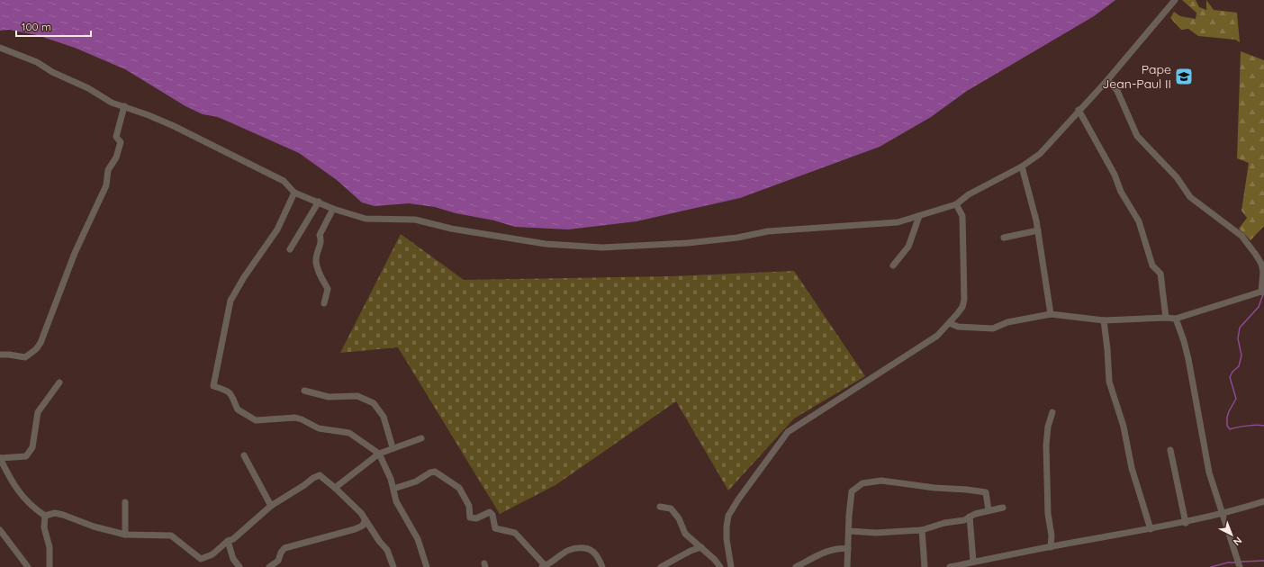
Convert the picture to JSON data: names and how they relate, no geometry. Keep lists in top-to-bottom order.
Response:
{
  "places": {
    "school or university": ["Pape Jean-Paul II"]
  },
  "scale_bar": "100 m",
  "north": "bottom right"
}
